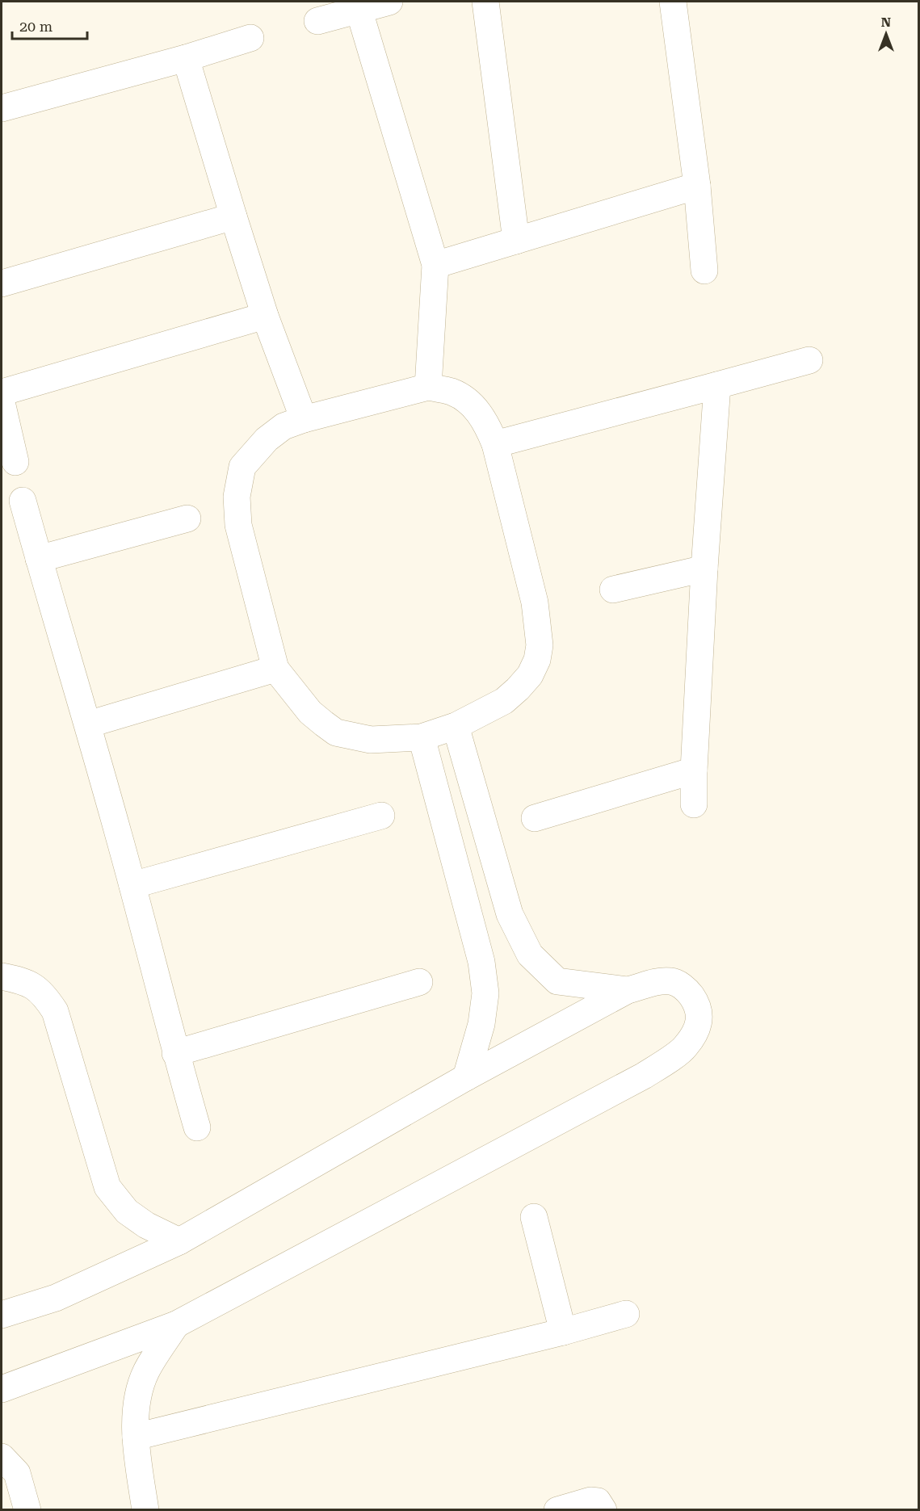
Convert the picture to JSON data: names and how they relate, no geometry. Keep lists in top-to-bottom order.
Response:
{
  "scale_bar": "20 m",
  "north": "top"
}
